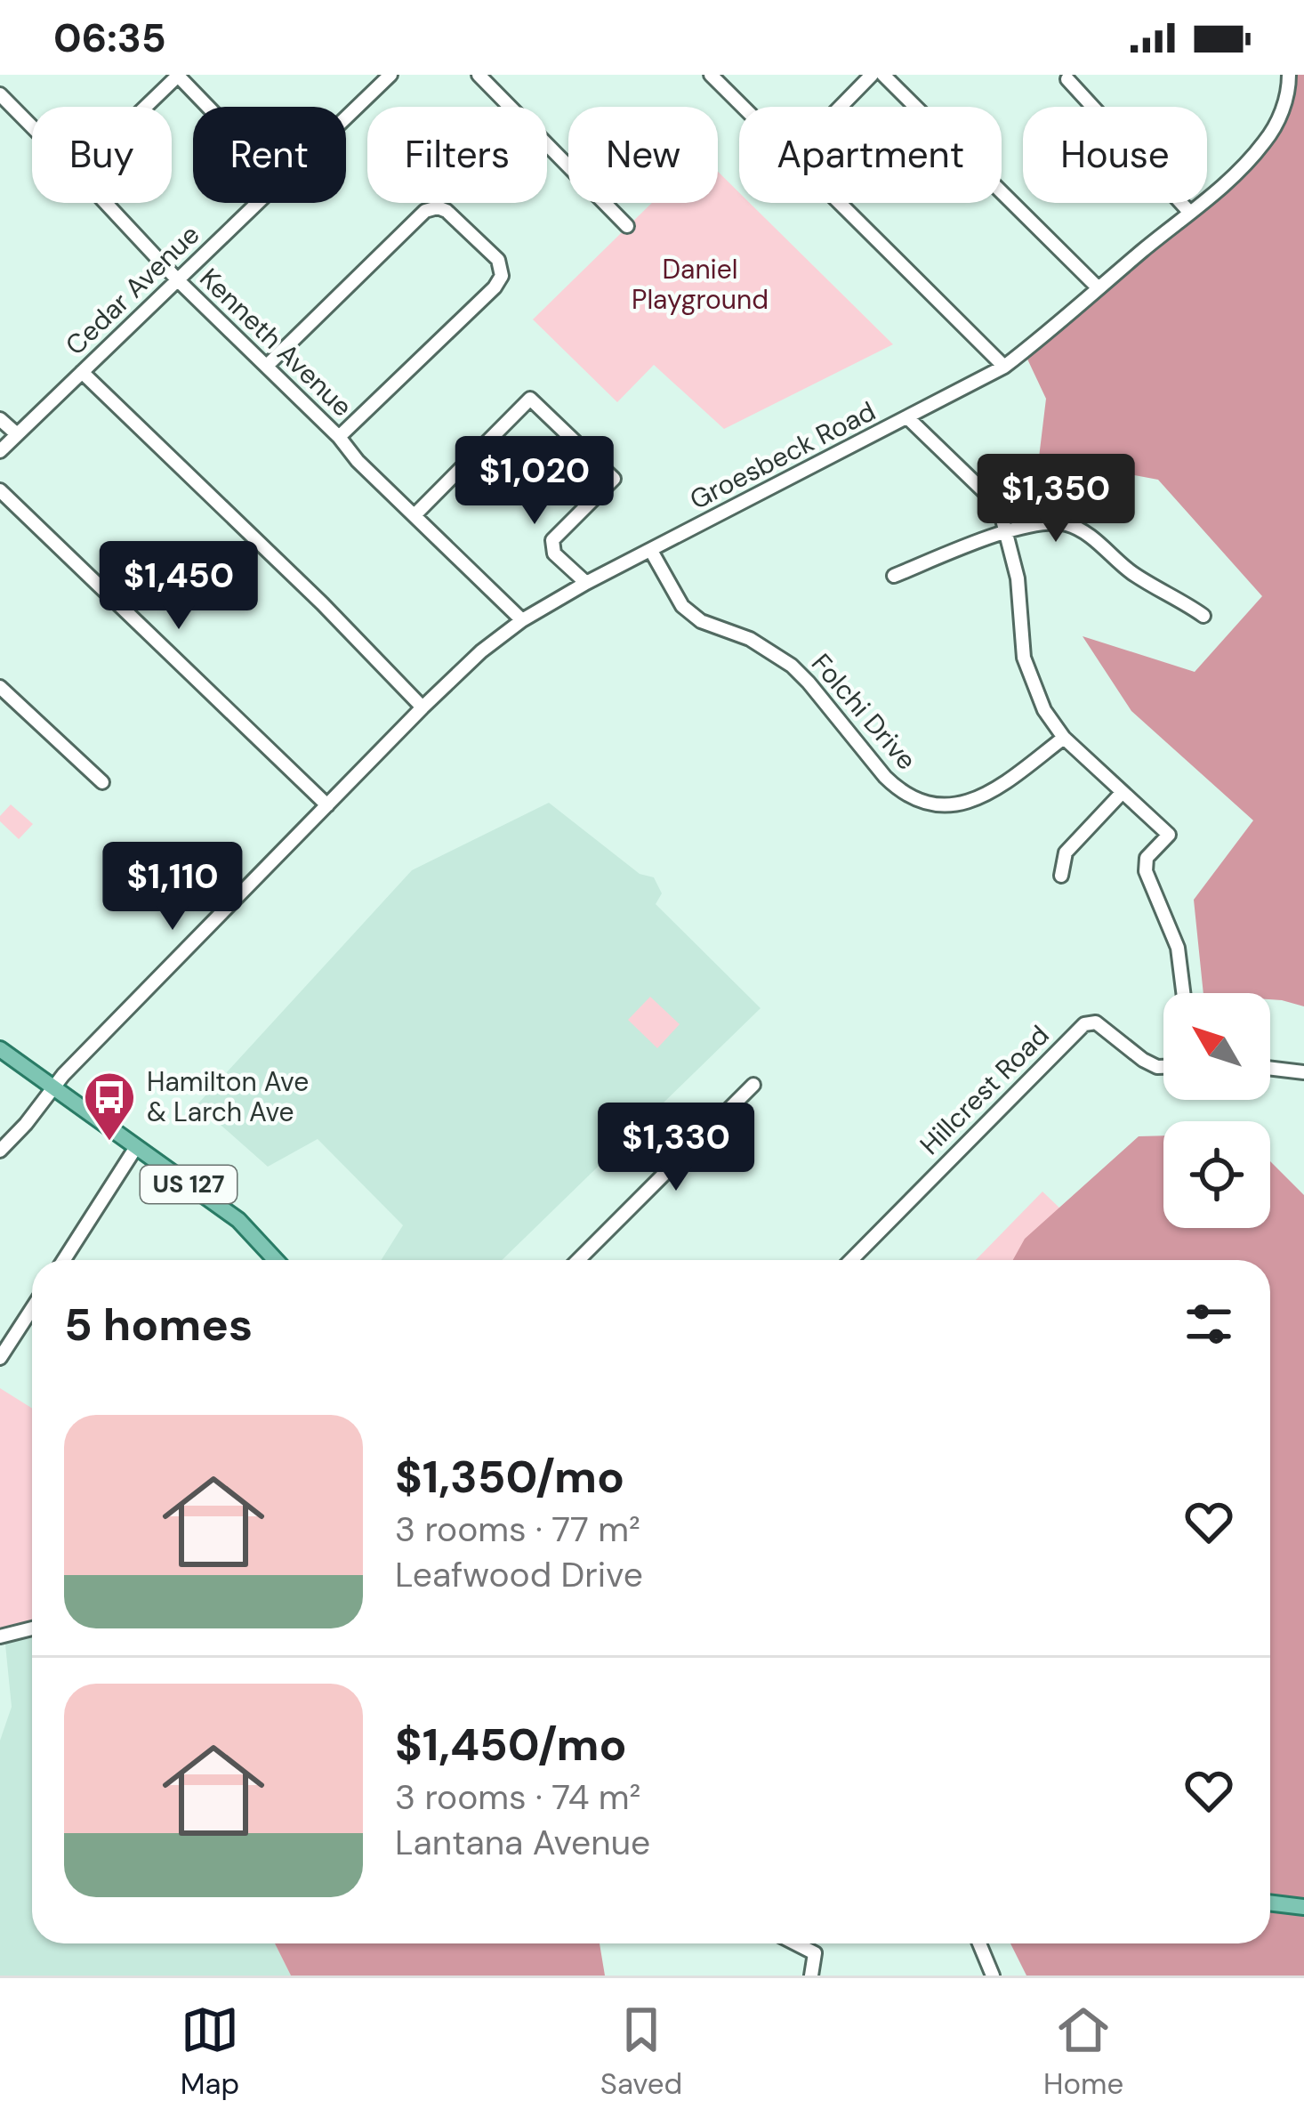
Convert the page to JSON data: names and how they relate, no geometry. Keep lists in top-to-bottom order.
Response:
{
  "streets": {
    "main road": ["US 127"],
    "street": [
      "Cedar Avenue",
      "Kenneth Avenue",
      "Groesbeck Road",
      "Folchi Drive",
      "Hillcrest Road"
    ]
  },
  "crossings": [
    ["Cedar Avenue", "Kenneth Avenue"],
    ["Kenneth Avenue", "Groesbeck Road"],
    ["Groesbeck Road", "Folchi Drive"],
    ["Groesbeck Road", "US 127"]
  ],
  "parks": ["Daniel Playground"],
  "places": {
    "bus stop": ["Hamilton Ave & Larch Ave"]
  },
  "north": "top left",
  "page": {
    "status": "06:35",
    "chip": [
      "Buy",
      "Rent",
      "Filters",
      "New",
      "Apartment",
      "House"
    ],
    "price": [
      "$1,020",
      "$1,350",
      "$1,450",
      "$1,110",
      "$1,330"
    ],
    "heading": "5 homes",
    "list": [
      {
        "name": "$1,350/mo",
        "note": "3 rooms · 77 m² · Leafwood Drive"
      },
      {
        "name": "$1,450/mo",
        "note": "3 rooms · 74 m² · Lantana Avenue"
      }
    ],
    "tabs": ["Map", "Saved", "Home"]
  }
}
